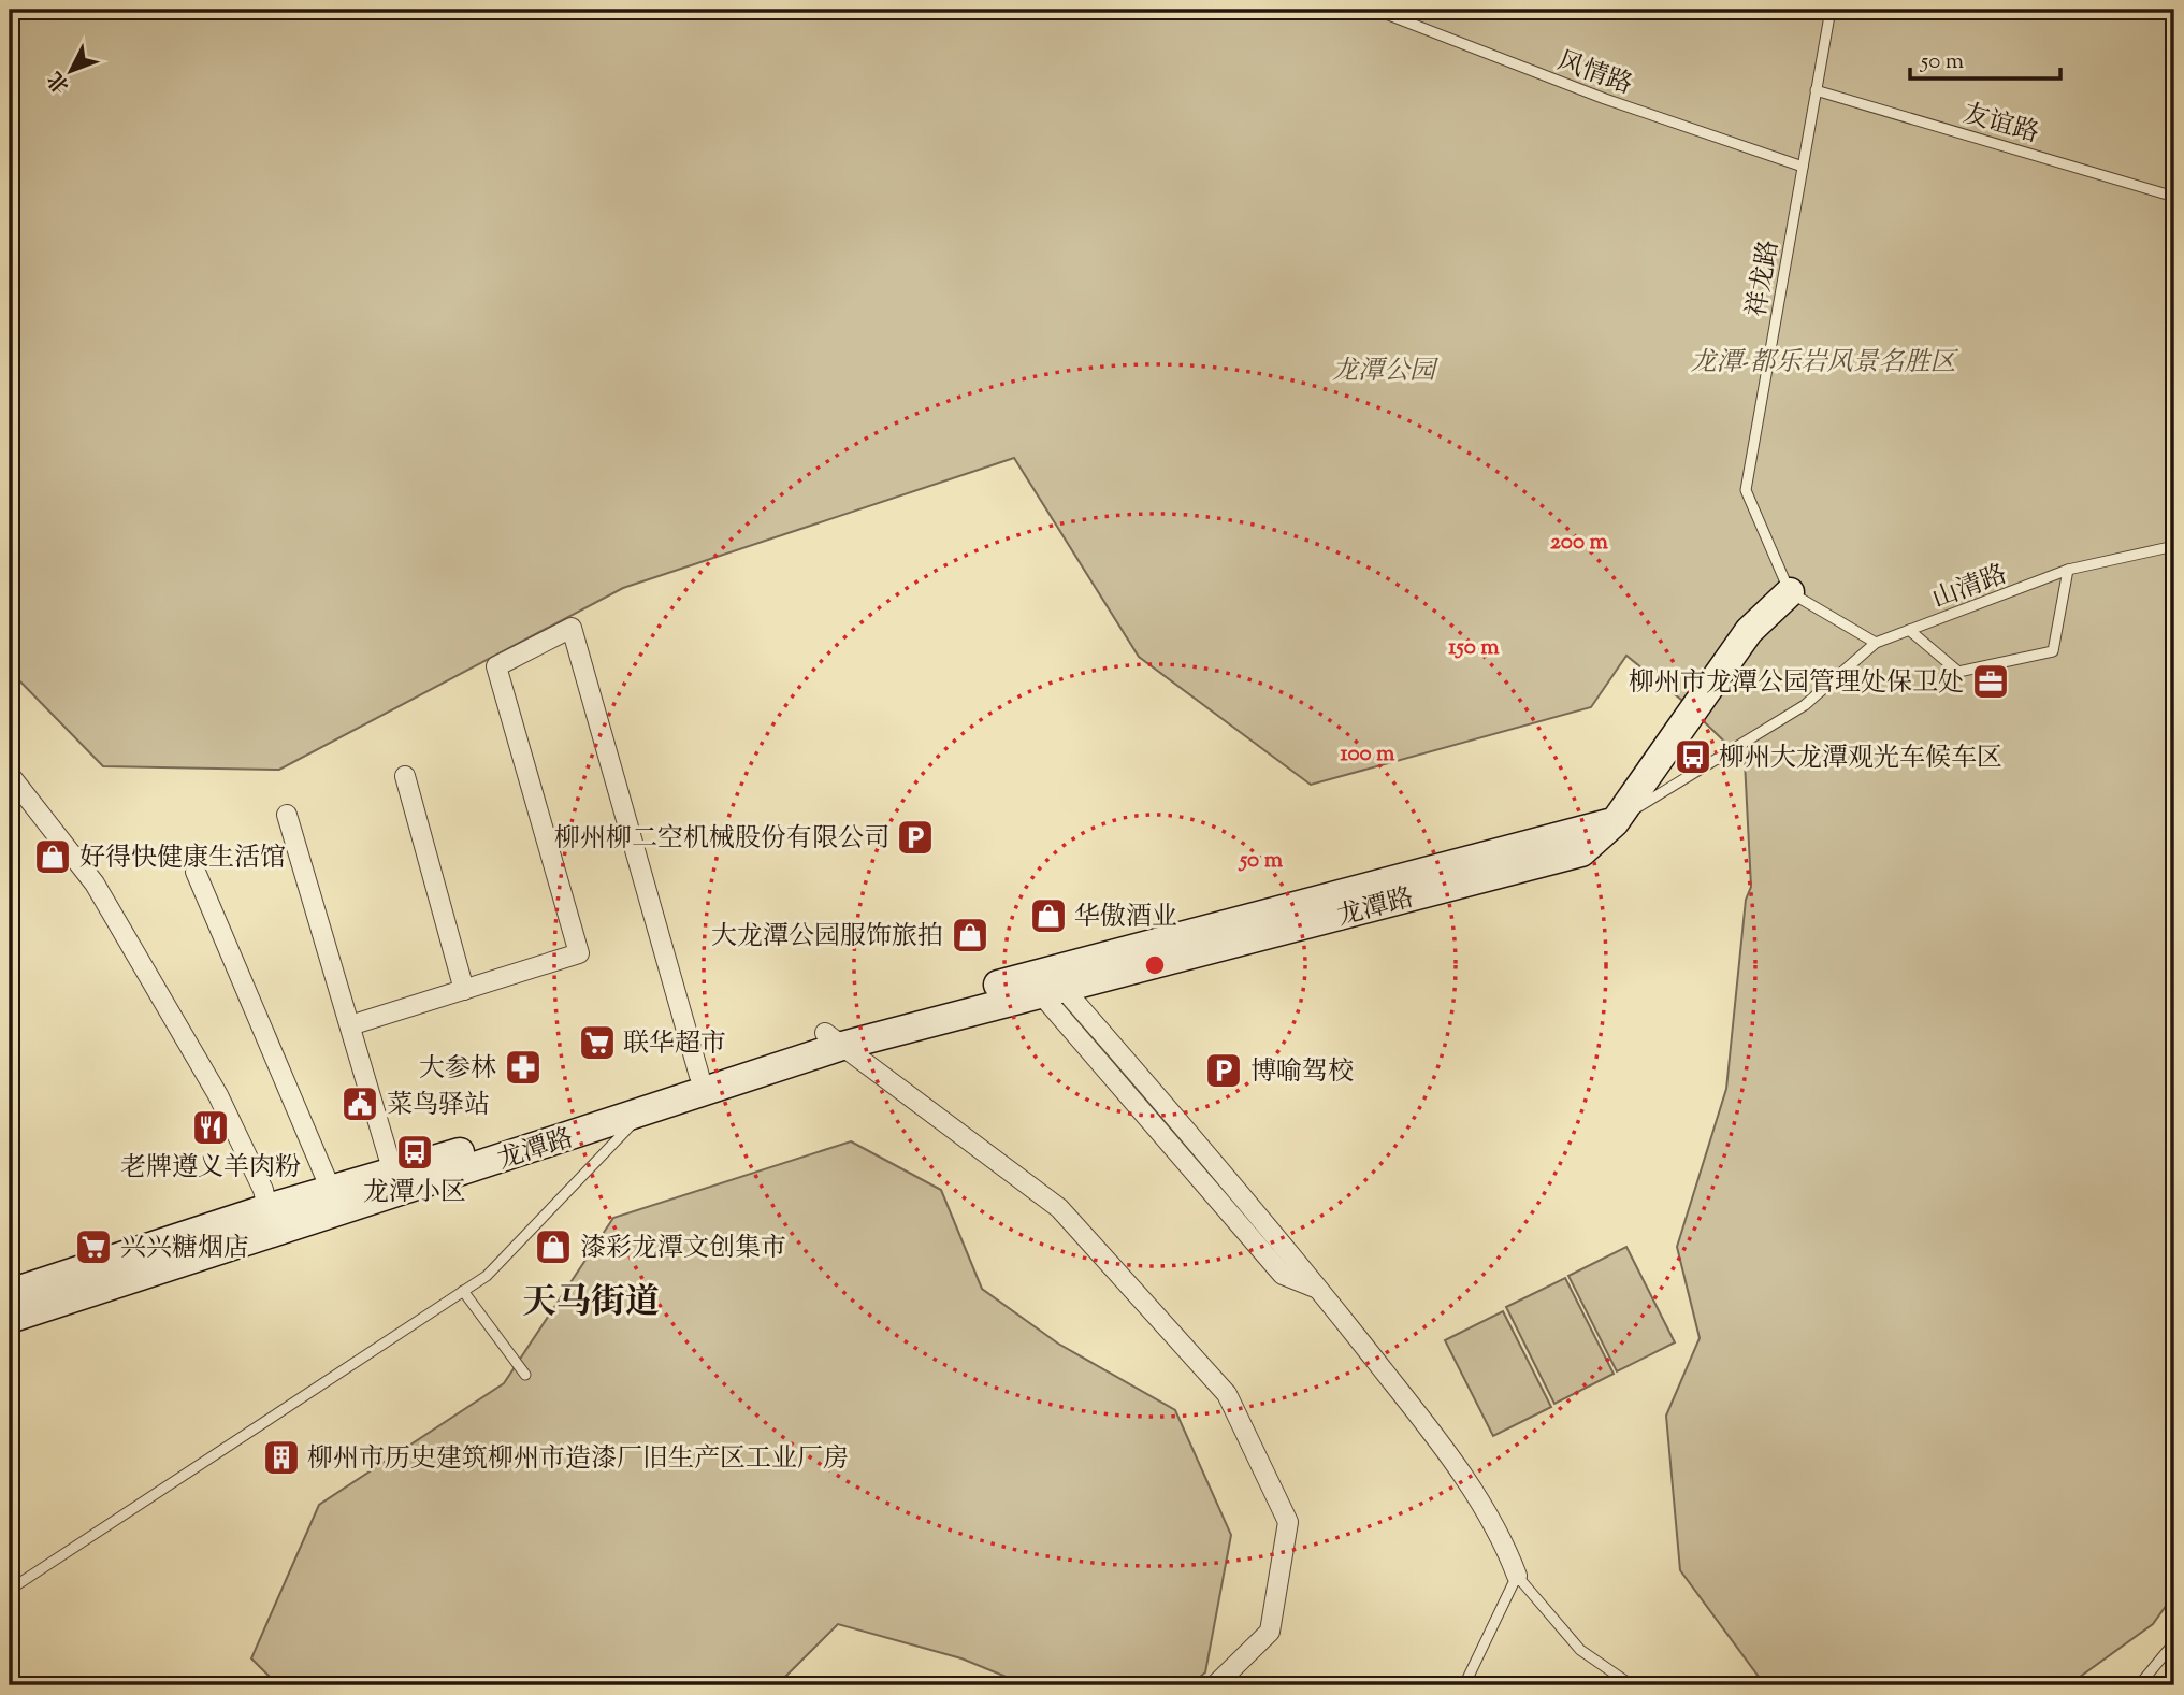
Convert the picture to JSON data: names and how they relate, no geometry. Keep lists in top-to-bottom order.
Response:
{
  "streets": {
    "street": ["龙潭路"],
    "lane": [
      "风情路",
      "友谊路",
      "祥龙路",
      "山清路"
    ]
  },
  "crossings": [
    ["风情路", "祥龙路"],
    ["友谊路", "祥龙路"],
    ["祥龙路", "龙潭路"]
  ],
  "districts": ["天马街道"],
  "parks": ["龙潭-都乐岩风景名胜区", "龙潭公园"],
  "places": {
    "office": ["柳州市龙潭公园管理处保卫处"],
    "bus stop": ["柳州大龙潭观光车候车区", "龙潭小区"],
    "parking": ["柳州柳二空机械股份有限公司", "博喻驾校"],
    "shop": [
      "好得快健康生活馆",
      "华傲酒业",
      "大龙潭公园服饰旅拍",
      "漆彩龙潭文创集市"
    ],
    "supermarket": ["联华超市", "兴兴糖烟店"],
    "pharmacy": ["大参林"],
    "public building": ["菜鸟驿站"],
    "restaurant": ["老牌遵义羊肉粉"],
    "building": ["柳州市历史建筑柳州市造漆厂旧生产区工业厂房"]
  },
  "scale_bar": "50 m",
  "north": "bottom left",
  "rings": [
    "200 m",
    "150 m",
    "100 m",
    "50 m"
  ]
}
